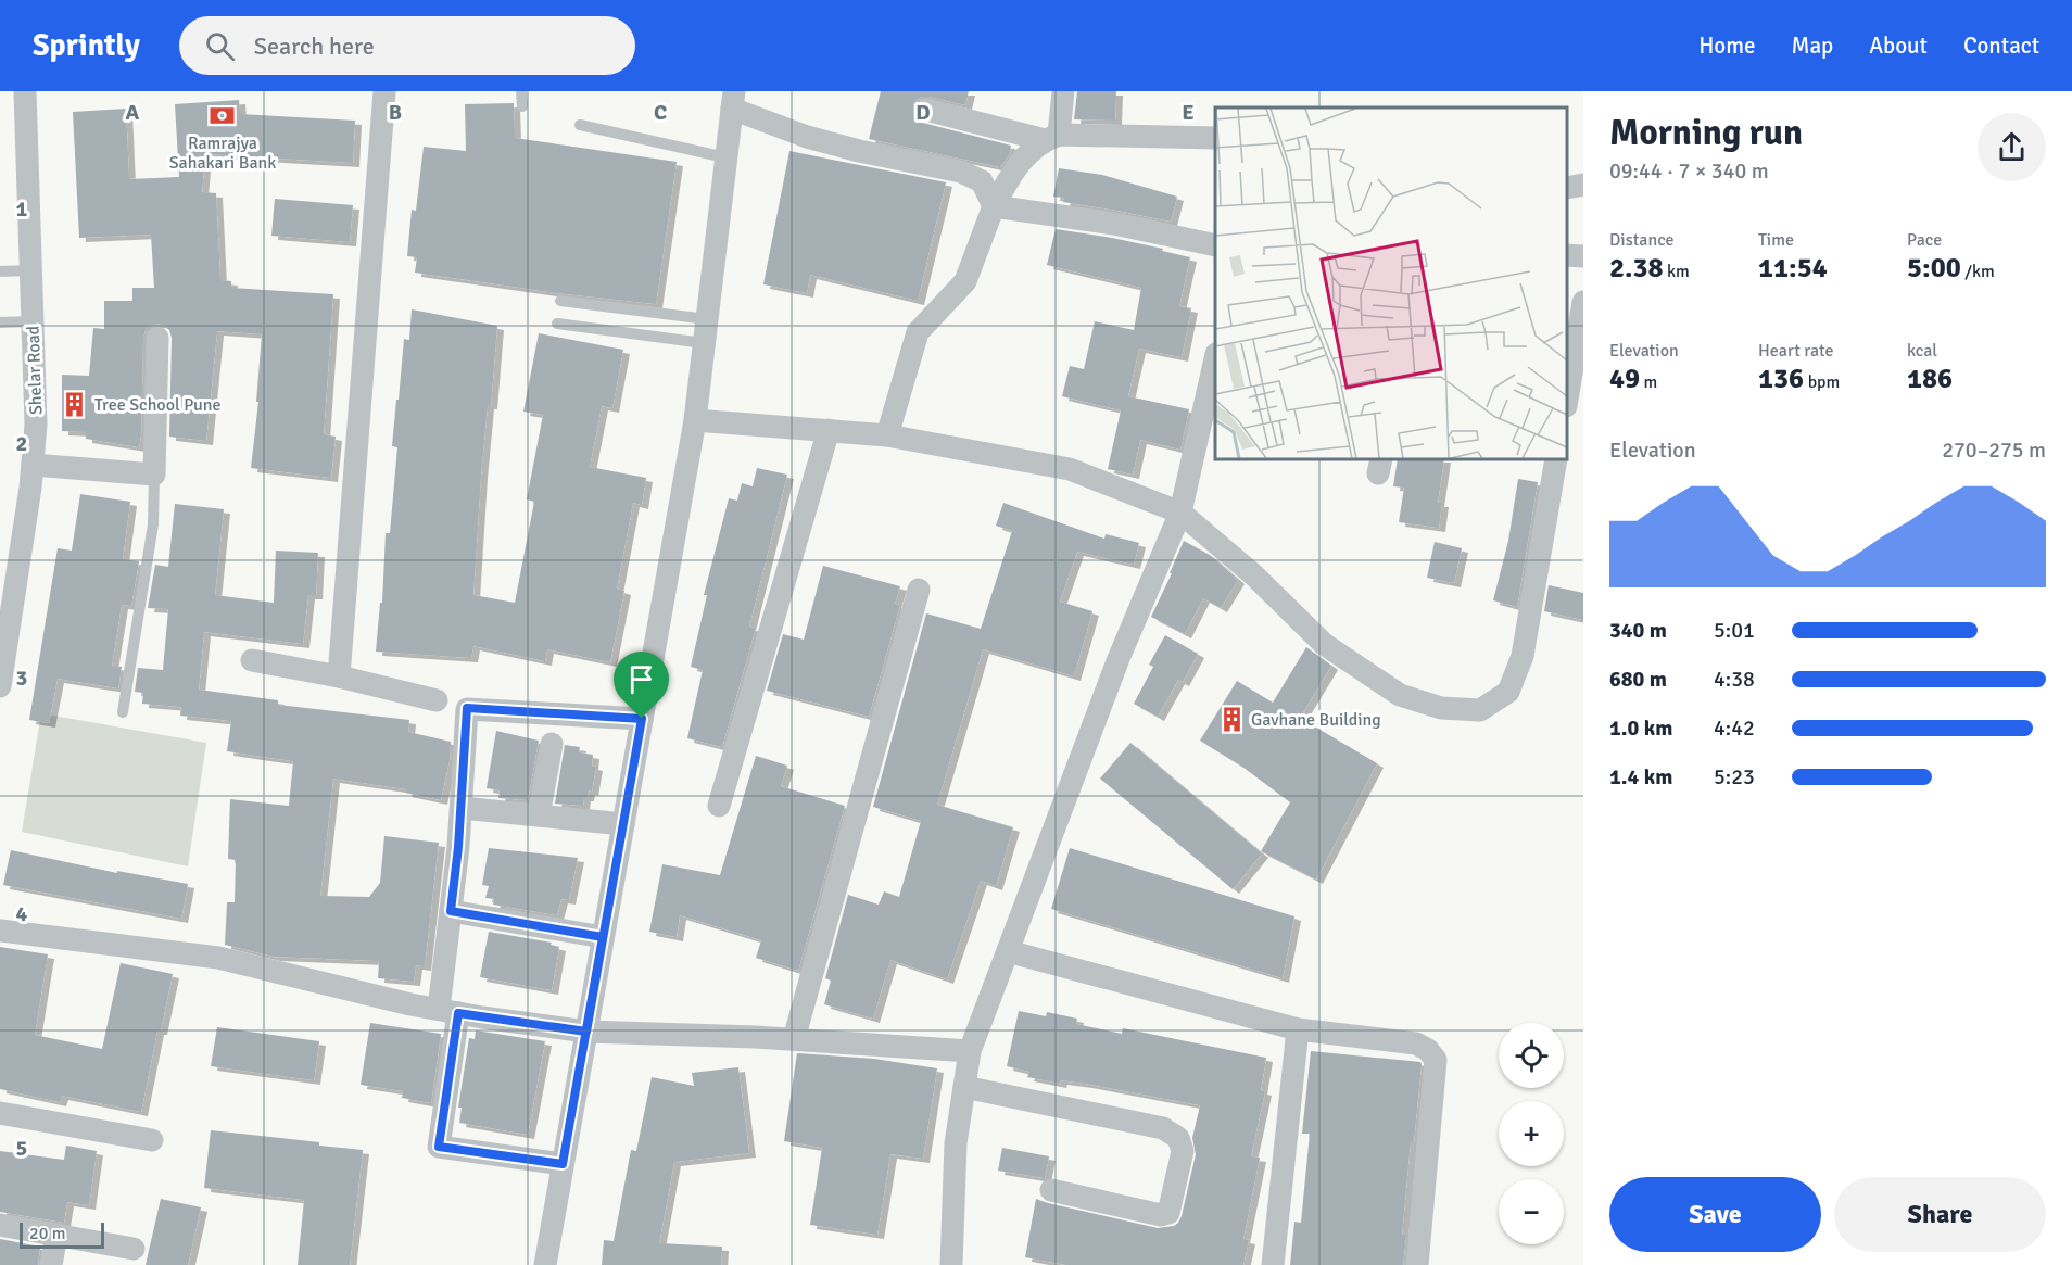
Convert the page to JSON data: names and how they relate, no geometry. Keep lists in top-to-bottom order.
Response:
{
  "streets": {
    "street": ["Shelar Road"]
  },
  "places": {
    "bank": ["Ramrajya Sahakari Bank"],
    "building": ["Tree School Pune", "Gavhane Building"]
  },
  "scale_bar": "20 m",
  "page": {
    "header": "Sprintly",
    "search": "Search here",
    "nav": [
      "Home",
      "Map",
      "About",
      "Contact"
    ],
    "heading": ["Morning run", "09:44 · 7 × 340 m"],
    "stats": [
      ["Distance", "2.38 km"],
      ["Time", "11:54"],
      ["Pace", "5:00 /km"],
      ["Elevation", "49 m"],
      ["Heart rate", "136 bpm"],
      ["kcal", "186"]
    ],
    "chart": ["Elevation", "270–275 m"],
    "list": [
      {
        "name": "340 m",
        "note": "5:01"
      },
      {
        "name": "680 m",
        "note": "4:38"
      },
      {
        "name": "1.0 km",
        "note": "4:42"
      },
      {
        "name": "1.4 km",
        "note": "5:23"
      }
    ],
    "map_buttons": ["+", "−"],
    "buttons": ["Save", "Share"],
    "scale": "20 m"
  },
  "grid": {
    "columns": [
      "A",
      "B",
      "C",
      "D",
      "E"
    ],
    "rows": [
      "1",
      "2",
      "3",
      "4",
      "5"
    ]
  }
}
